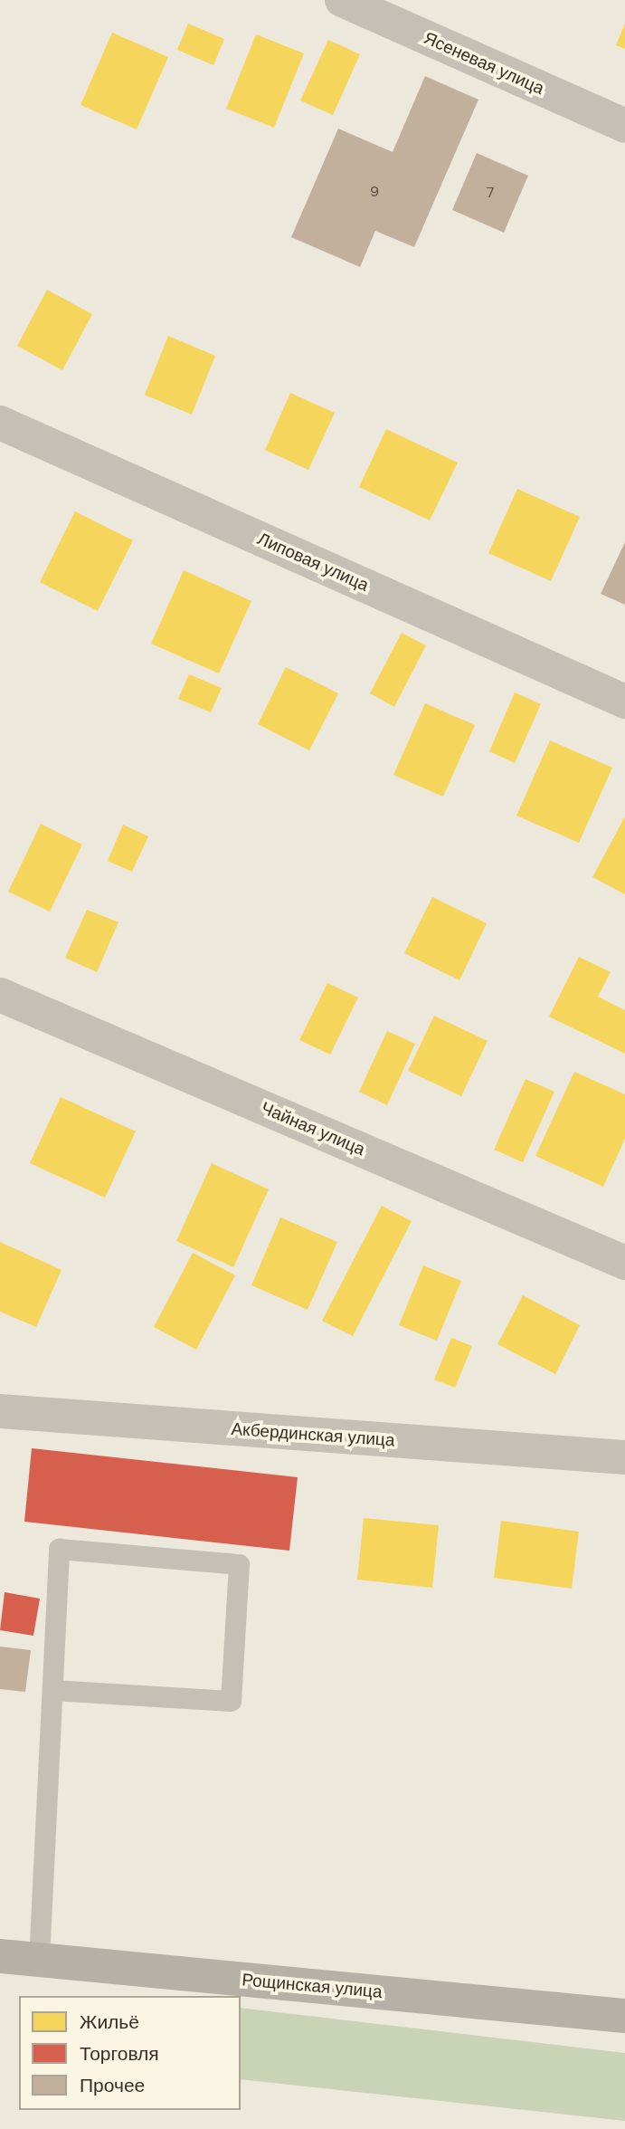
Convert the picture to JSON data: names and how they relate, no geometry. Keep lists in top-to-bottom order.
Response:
{
  "streets": {
    "street": [
      "Ясеневая улица",
      "Липовая улица",
      "Чайная улица",
      "Акбердинская улица",
      "Рощинская улица"
    ]
  },
  "house_numbers": ["9", "7"],
  "legend": ["Жильё", "Торговля", "Прочее"]
}
